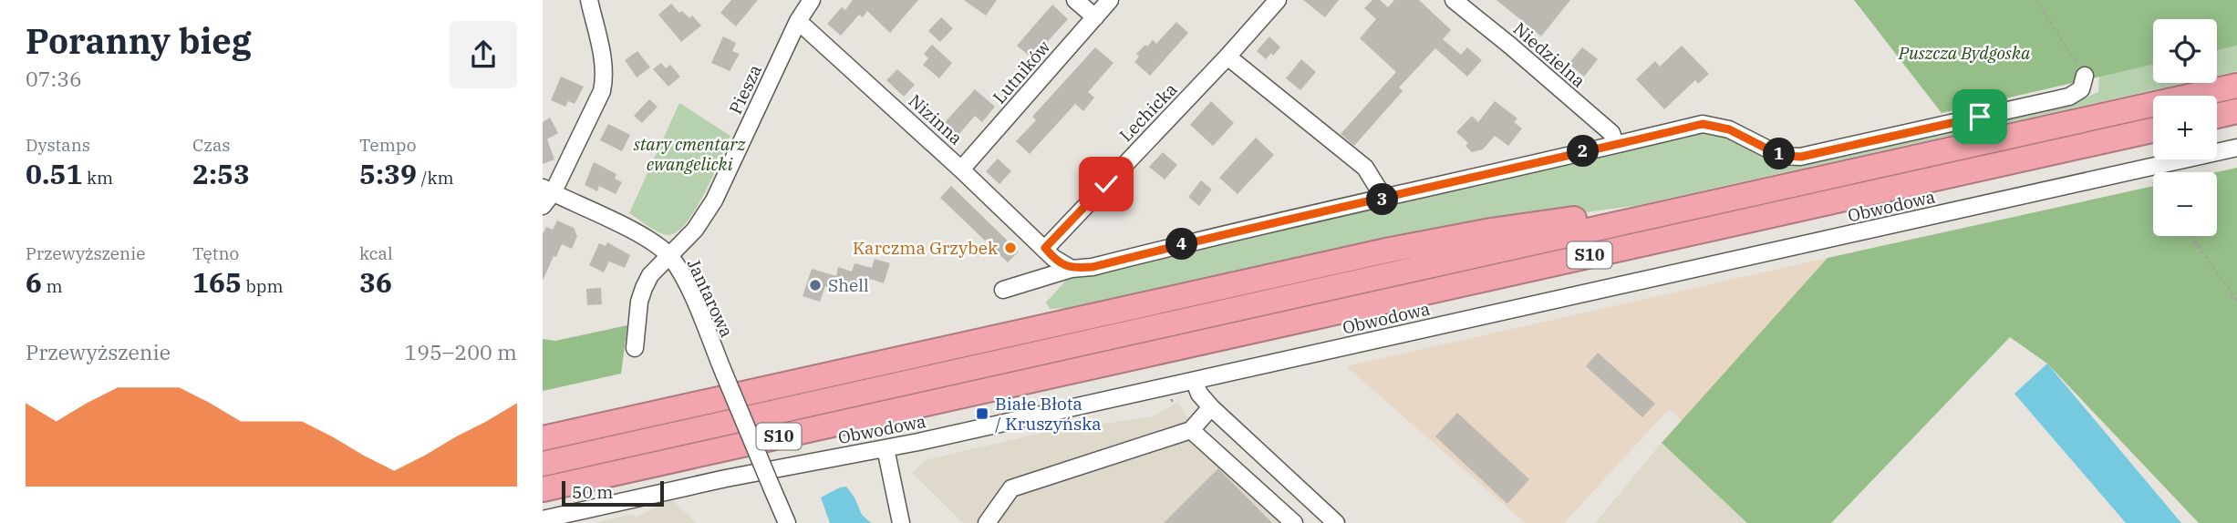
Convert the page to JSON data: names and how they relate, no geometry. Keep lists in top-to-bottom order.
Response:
{
  "streets": {
    "highway": ["S10"],
    "street": [
      "Niedzielna",
      "Lutników",
      "Piesza",
      "Lechicka",
      "Nizinna",
      "Obwodowa",
      "Jantarowa"
    ]
  },
  "crossings": [
    ["Lutników", "Nizinna"],
    ["Piesza", "Nizinna"],
    ["Piesza", "Jantarowa"],
    ["Lechicka", "Nizinna"]
  ],
  "parks": ["Puszcza Bydgoska", "stary cmentarz ewangelicki"],
  "places": {
    "other": ["Karczma Grzybek", "Shell"],
    "transit": ["Białe Błota / Kruszyńska"]
  },
  "scale_bar": "50 m",
  "page": {
    "heading": ["Poranny bieg", "07:36"],
    "map_buttons": ["+", "−"],
    "stats": [
      ["Dystans", "0.51 km"],
      ["Czas", "2:53"],
      ["Tempo", "5:39 /km"],
      ["Przewyższenie", "6 m"],
      ["Tętno", "165 bpm"],
      ["kcal", "36"]
    ],
    "pins": [
      "2",
      "1",
      "3",
      "4"
    ],
    "chart": ["Przewyższenie", "195–200 m"],
    "scale": "50 m"
  }
}
